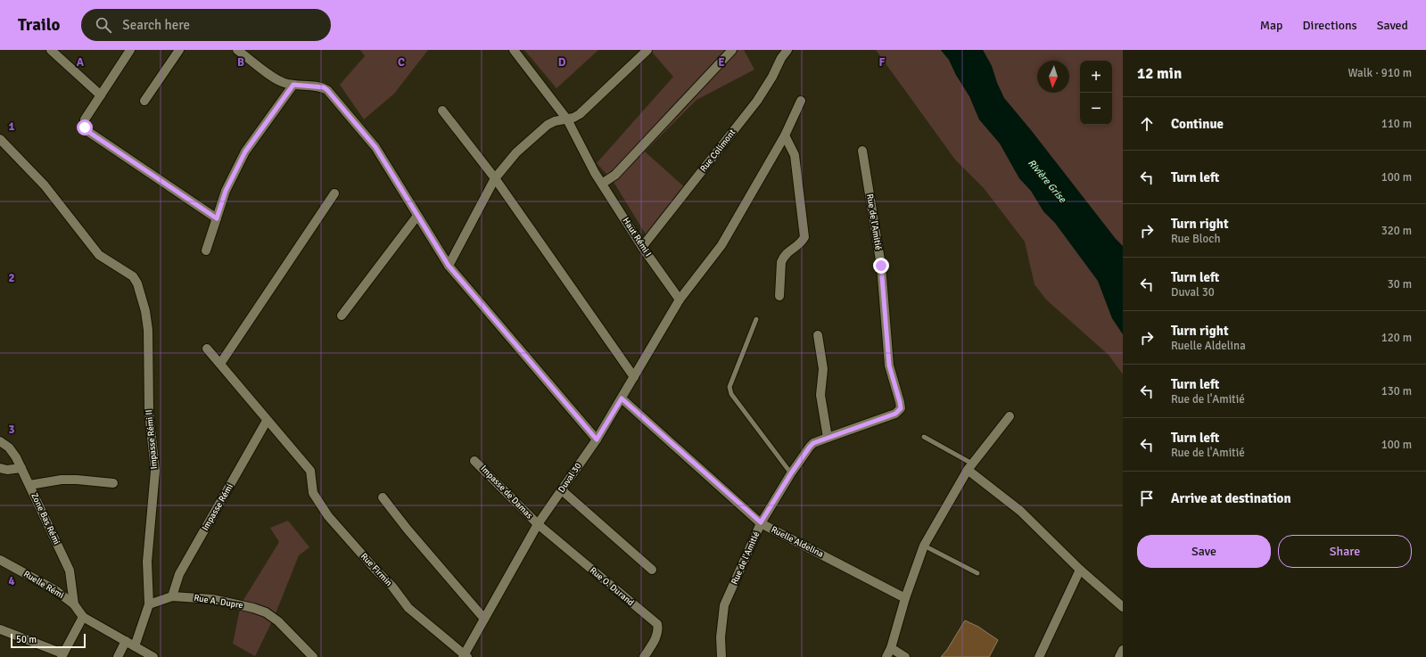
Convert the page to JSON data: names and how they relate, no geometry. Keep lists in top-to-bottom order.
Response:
{
  "streets": {
    "street": [
      "Rue Colimont",
      "Rue de l'Amitié",
      "Haut Rémi I",
      "Impasse Rémi II",
      "Duval 30",
      "Impasse de Damas",
      "Impasse Rémi",
      "Zone Bas Rémi",
      "Ruelle Aldelina",
      "Rue Firmin",
      "Ruelle Rémi",
      "Rue O. Durand",
      "Rue A. Dupre"
    ]
  },
  "crossings": [
    ["Rue Colimont", "Haut Rémi I"],
    ["Rue de l'Amitié", "Ruelle Aldelina"],
    ["Haut Rémi I", "Duval 30"],
    ["Impasse Rémi II", "Rue A. Dupre"],
    ["Duval 30", "Impasse de Damas"],
    ["Duval 30", "Ruelle Aldelina"],
    ["Duval 30", "Rue Firmin"],
    ["Duval 30", "Rue O. Durand"],
    ["Impasse de Damas", "Rue O. Durand"],
    ["Impasse Rémi", "Rue Firmin"],
    ["Impasse Rémi", "Rue A. Dupre"],
    ["Zone Bas Rémi", "Ruelle Rémi"]
  ],
  "water": ["Rivière Grise"],
  "scale_bar": "50 m",
  "north": "bottom",
  "page": {
    "header": "Trailo",
    "search": "Search here",
    "nav": ["Map", "Directions", "Saved"],
    "heading": ["12 min", "Walk · 910 m"],
    "map_buttons": ["+", "−"],
    "list": [
      ["Continue", "110 m"],
      ["Turn left", "100 m"],
      ["Turn right", "Rue Bloch", "320 m"],
      ["Turn left", "Duval 30", "30 m"],
      ["Turn right", "Ruelle Aldelina", "120 m"],
      ["Turn left", "Rue de l'Amitié", "130 m"],
      ["Turn left", "Rue de l'Amitié", "100 m"],
      "Arrive at destination"
    ],
    "buttons": ["Save", "Share"],
    "scale": "50 m"
  },
  "grid": {
    "columns": [
      "A",
      "B",
      "C",
      "D",
      "E",
      "F"
    ],
    "rows": [
      "1",
      "2",
      "3",
      "4"
    ]
  }
}
